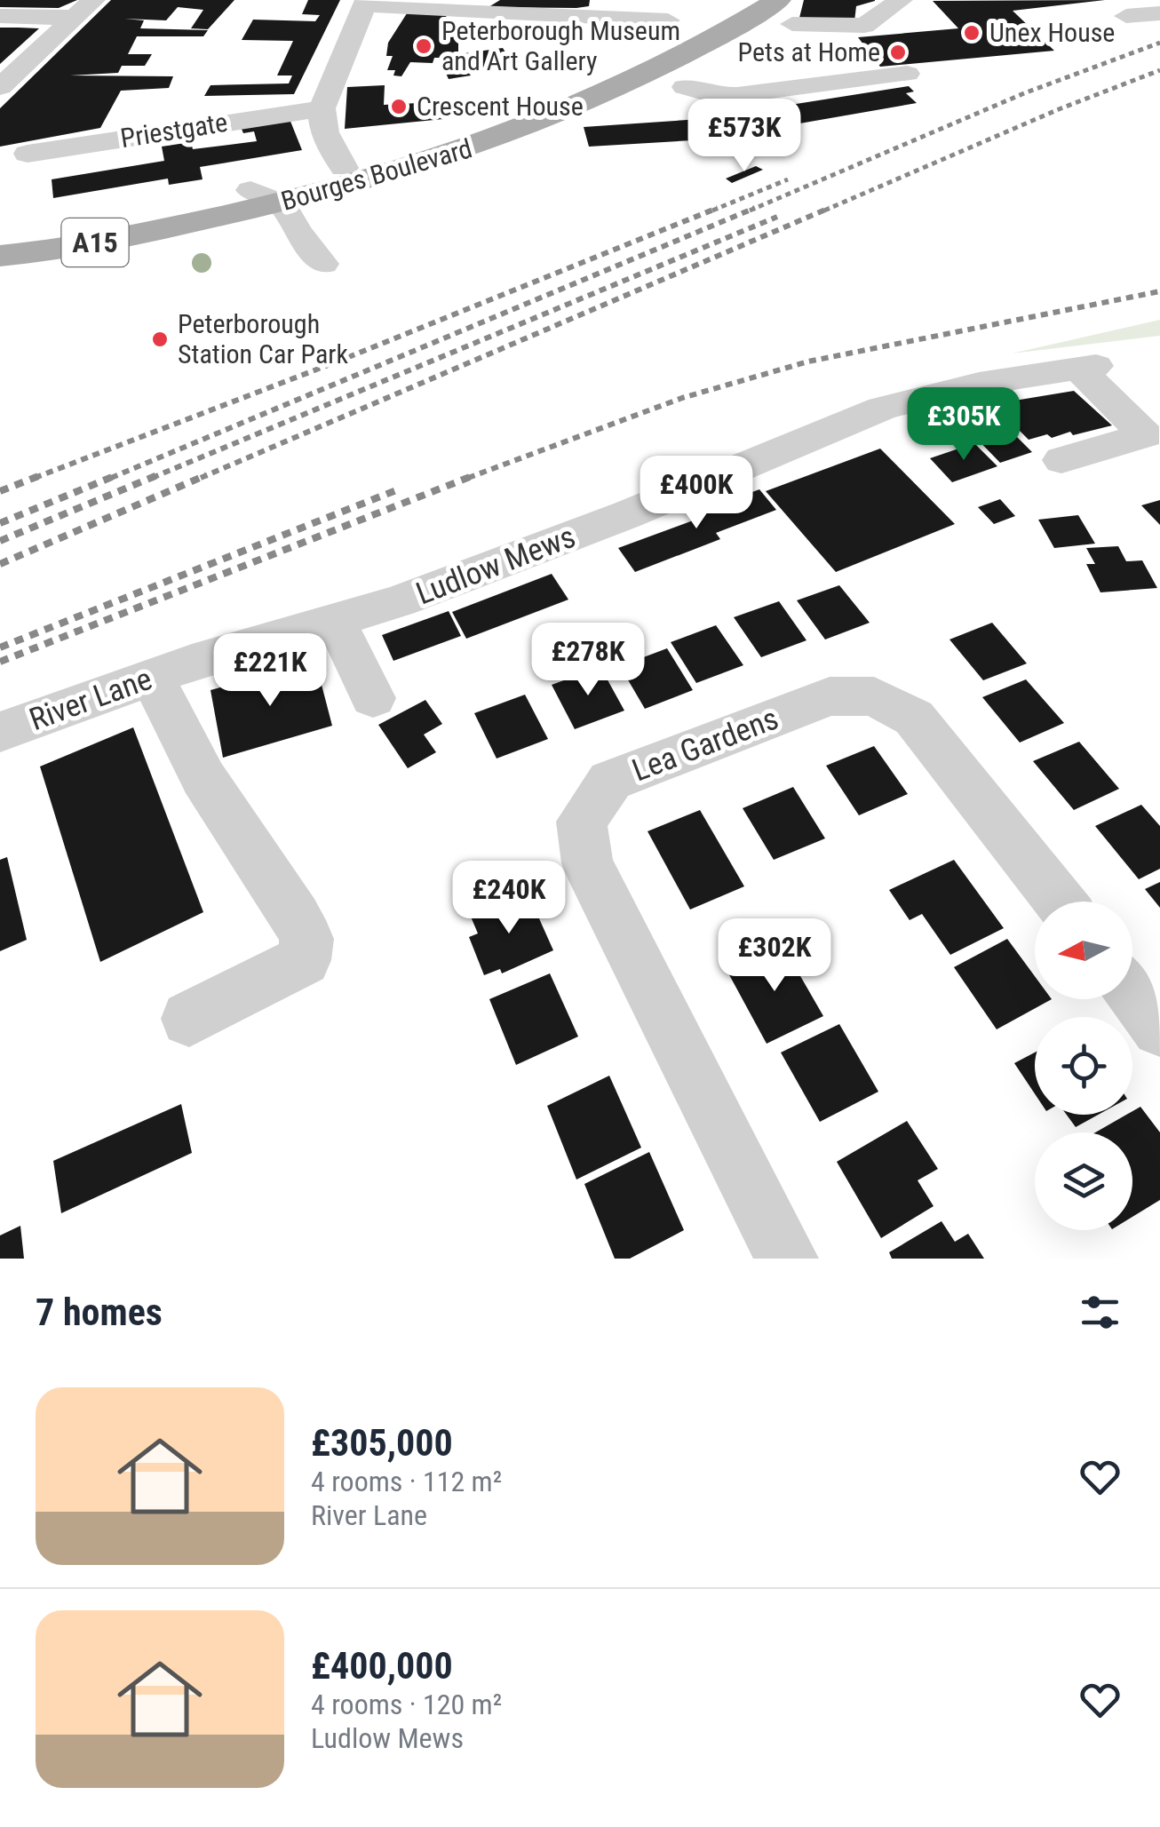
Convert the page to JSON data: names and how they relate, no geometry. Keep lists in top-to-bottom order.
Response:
{
  "streets": {
    "main road": ["Bourges Boulevard", "A15"],
    "street": [
      "Priestgate",
      "Ludlow Mews",
      "River Lane",
      "Lea Gardens"
    ]
  },
  "crossings": [
    ["Ludlow Mews", "River Lane"]
  ],
  "places": [
    "Unex House",
    "Peterborough Museum and Art Gallery",
    "Pets at Home",
    "Crescent House",
    "Peterborough Station Car Park"
  ],
  "north": "left",
  "page": {
    "price": [
      "£573K",
      "£305K",
      "£400K",
      "£278K",
      "£221K",
      "£240K",
      "£302K"
    ],
    "heading": "7 homes",
    "list": [
      {
        "name": "£305,000",
        "note": "4 rooms · 112 m² · River Lane"
      },
      {
        "name": "£400,000",
        "note": "4 rooms · 120 m² · Ludlow Mews"
      }
    ]
  }
}
